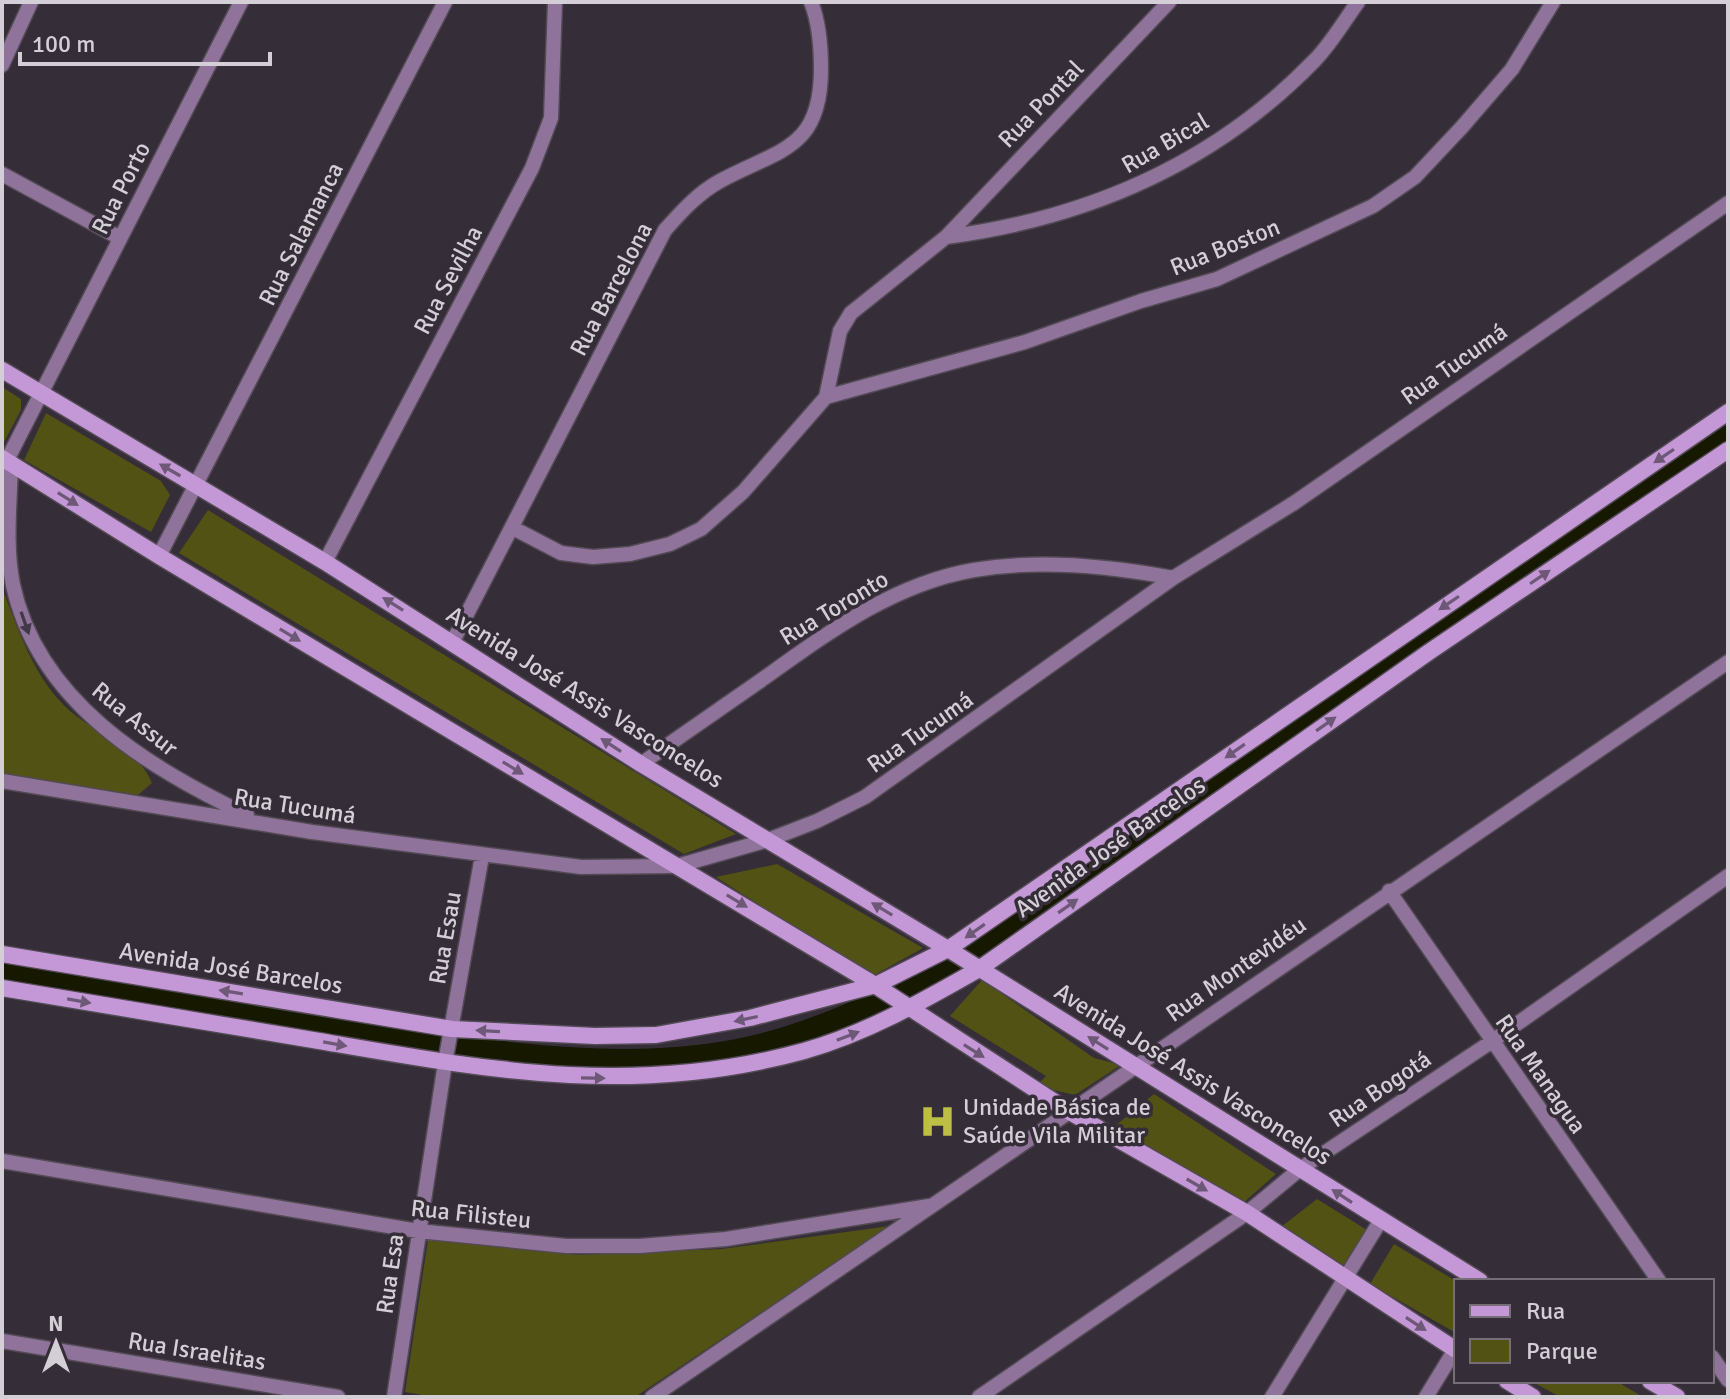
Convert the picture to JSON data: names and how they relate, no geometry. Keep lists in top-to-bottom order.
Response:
{
  "streets": {
    "street": [
      "Rua Pontal",
      "Rua Bical",
      "Rua Porto",
      "Rua Salamanca",
      "Rua Boston",
      "Rua Sevilha",
      "Rua Barcelona",
      "Rua Tucumá",
      "Rua Toronto",
      "Avenida José Assis Vasconcelos",
      "Rua Assur",
      "Avenida José Barcelos",
      "Rua Esau",
      "Rua Montevidéu",
      "Rua Managua",
      "Rua Bogotá",
      "Rua Filisteu",
      "Rua Esa",
      "Rua Israelitas"
    ]
  },
  "crossings": [
    ["Rua Pontal", "Rua Bical"],
    ["Rua Porto", "Avenida José Assis Vasconcelos"],
    ["Rua Porto", "Rua Assur"],
    ["Rua Salamanca", "Avenida José Assis Vasconcelos"],
    ["Rua Sevilha", "Avenida José Assis Vasconcelos"],
    ["Rua Barcelona", "Avenida José Assis Vasconcelos"],
    ["Rua Tucumá", "Rua Toronto"],
    ["Rua Tucumá", "Avenida José Assis Vasconcelos"],
    ["Rua Tucumá", "Rua Assur"],
    ["Rua Tucumá", "Rua Esau"],
    ["Rua Toronto", "Avenida José Assis Vasconcelos"],
    ["Avenida José Assis Vasconcelos", "Avenida José Barcelos"],
    ["Avenida José Assis Vasconcelos", "Rua Montevidéu"],
    ["Avenida José Assis Vasconcelos", "Rua Bogotá"],
    ["Avenida José Barcelos", "Rua Esau"],
    ["Avenida José Barcelos", "Rua Esa"],
    ["Rua Montevidéu", "Rua Managua"],
    ["Rua Montevidéu", "Rua Filisteu"],
    ["Rua Managua", "Rua Bogotá"],
    ["Rua Filisteu", "Rua Esa"]
  ],
  "one_way": ["Rua Assur"],
  "places": {
    "hospital": ["Unidade Básica de Saúde Vila Militar"]
  },
  "legend": ["Rua", "Parque"],
  "scale_bar": "100 m",
  "north": "top"
}
